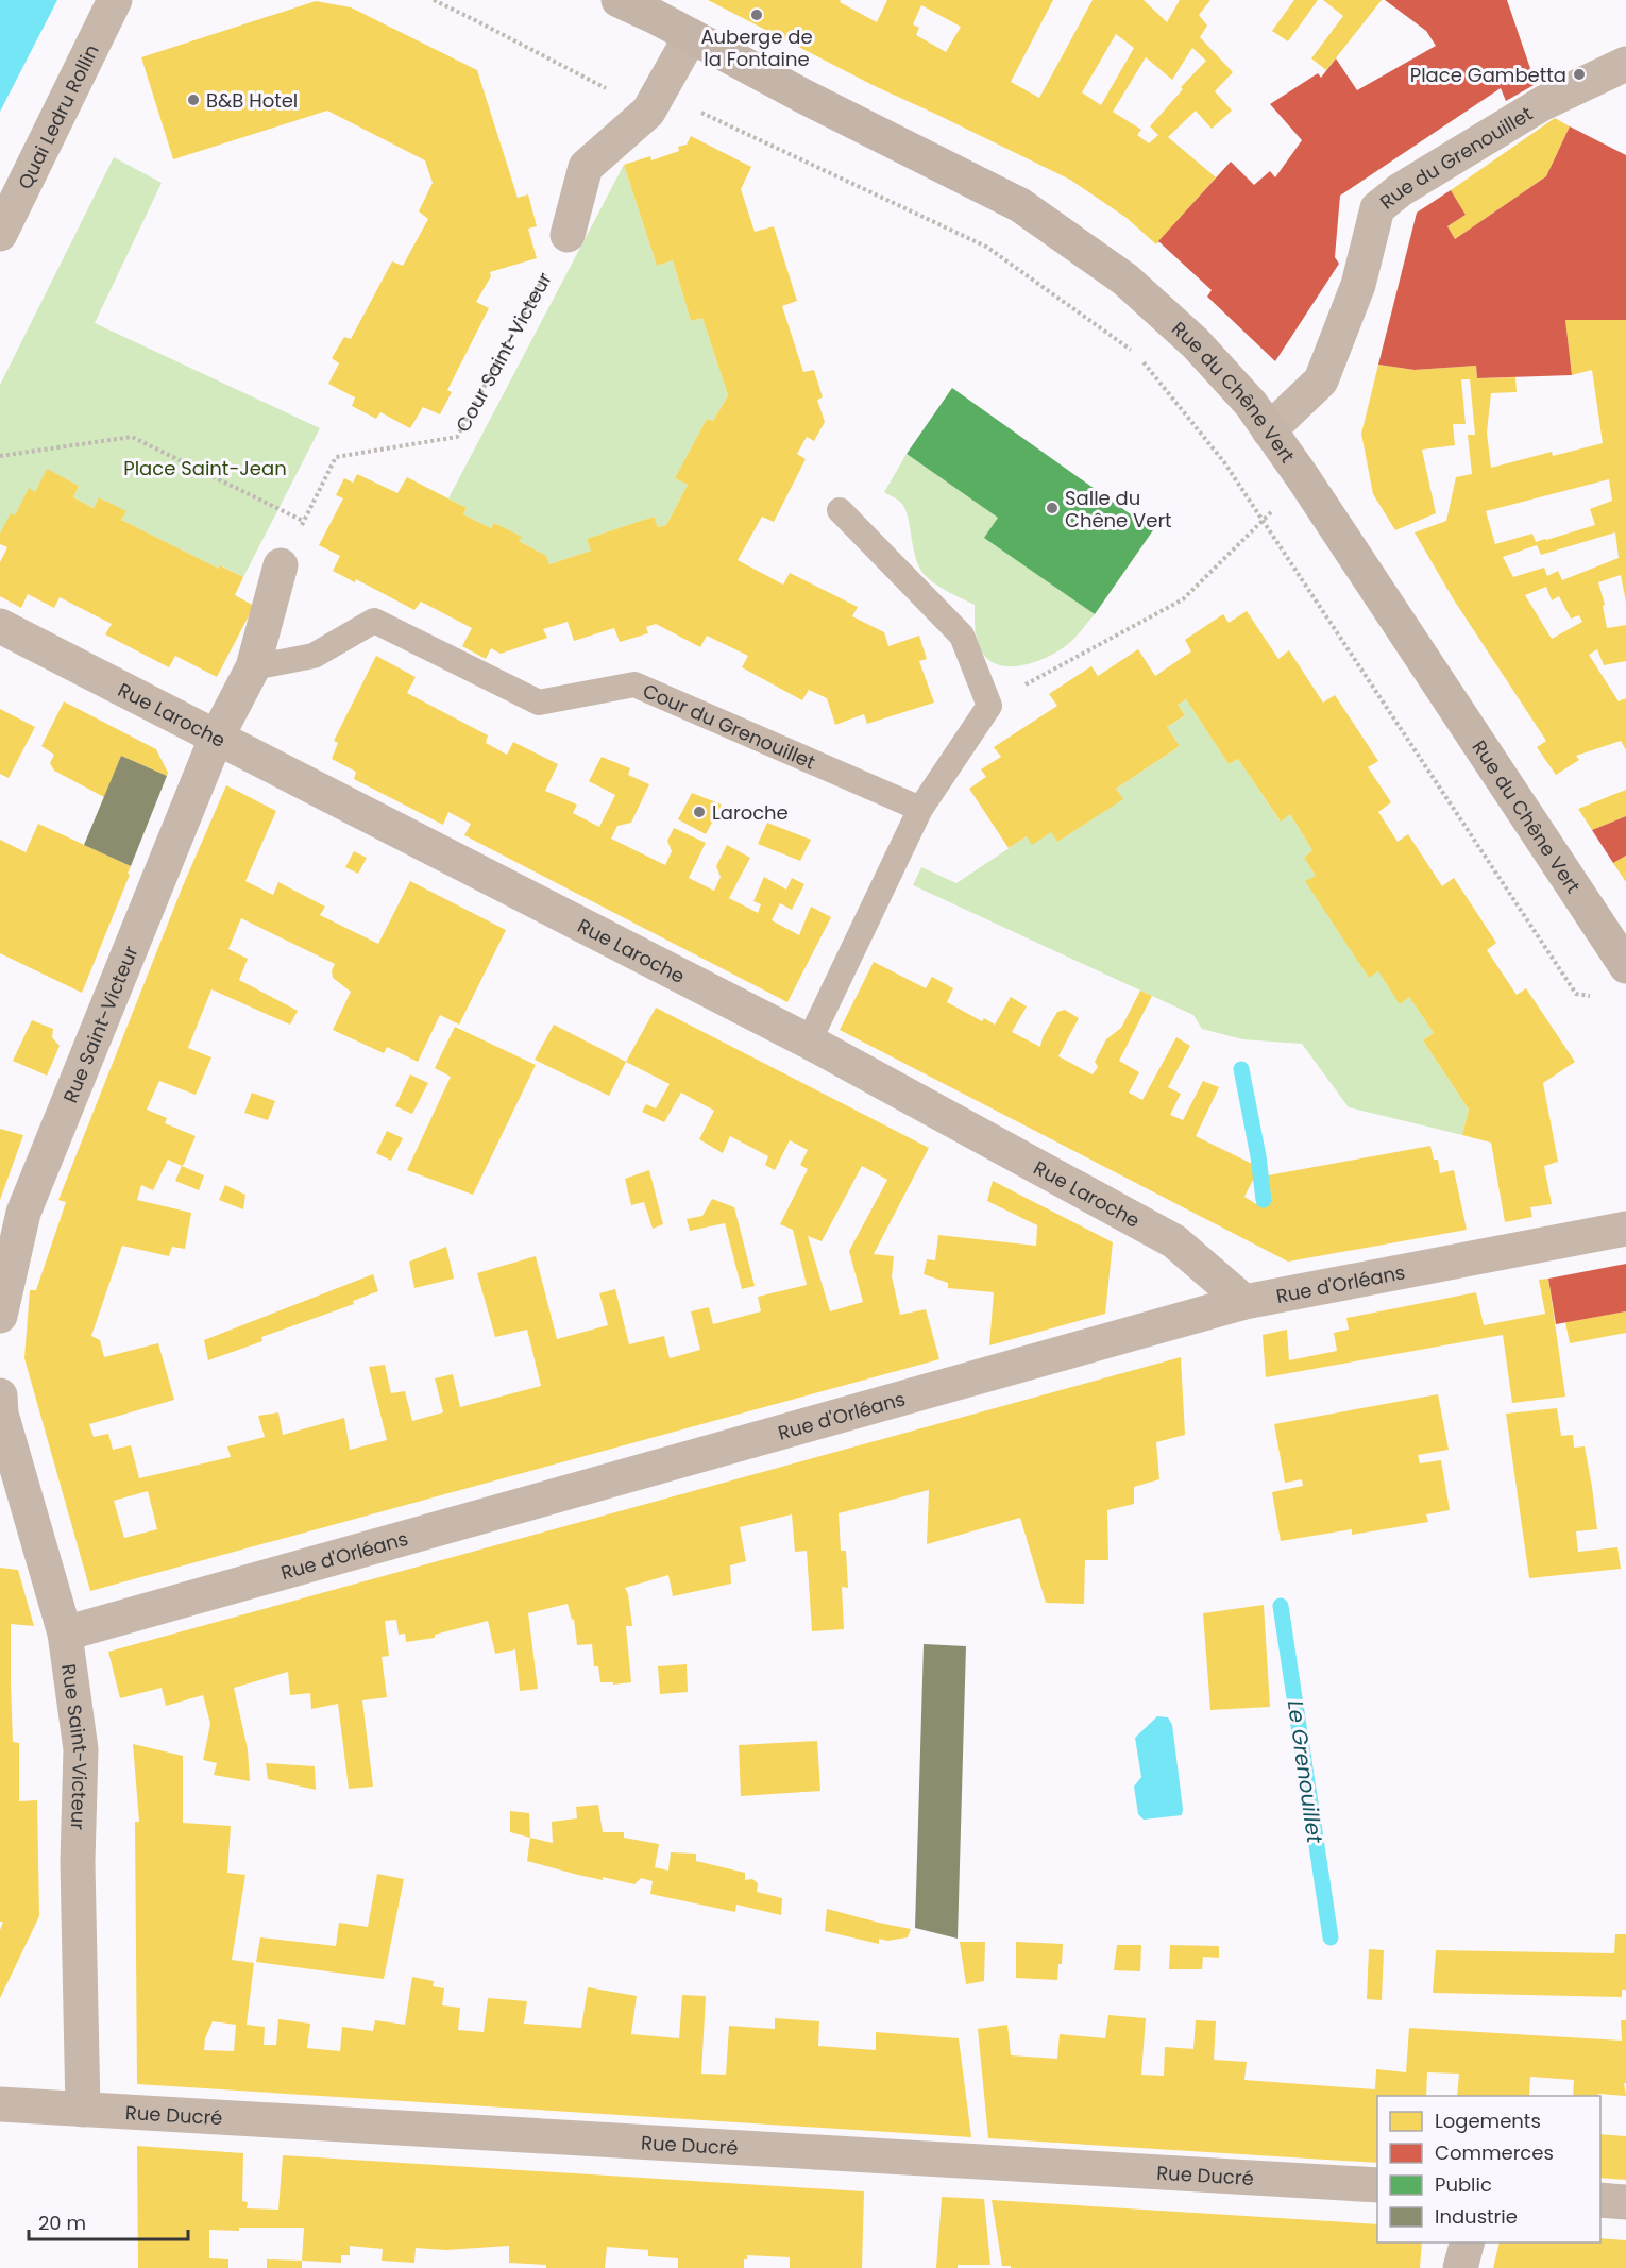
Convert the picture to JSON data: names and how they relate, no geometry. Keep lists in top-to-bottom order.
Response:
{
  "streets": {
    "main road": ["Rue du Chêne Vert"],
    "street": [
      "Quai Ledru Rollin",
      "Rue du Grenouillet",
      "Rue Laroche",
      "Rue Saint-Victeur",
      "Rue d'Orléans",
      "Rue Ducré"
    ],
    "lane": ["Cour du Grenouillet"],
    "path": ["Cour Saint-Victeur"]
  },
  "crossings": [
    ["Rue du Grenouillet", "Rue du Chêne Vert"],
    ["Rue Laroche", "Rue Saint-Victeur"],
    ["Rue Laroche", "Rue d'Orléans"],
    ["Rue Saint-Victeur", "Rue d'Orléans"],
    ["Rue Saint-Victeur", "Rue Ducré"]
  ],
  "water": ["Le Grenouillet"],
  "parks": ["Place Saint-Jean"],
  "places": [
    "Auberge de la Fontaine",
    "Place Gambetta",
    "B&B Hotel",
    "Salle du Chêne Vert",
    "Laroche"
  ],
  "legend": [
    "Logements",
    "Commerces",
    "Public",
    "Industrie"
  ],
  "scale_bar": "20 m"
}
